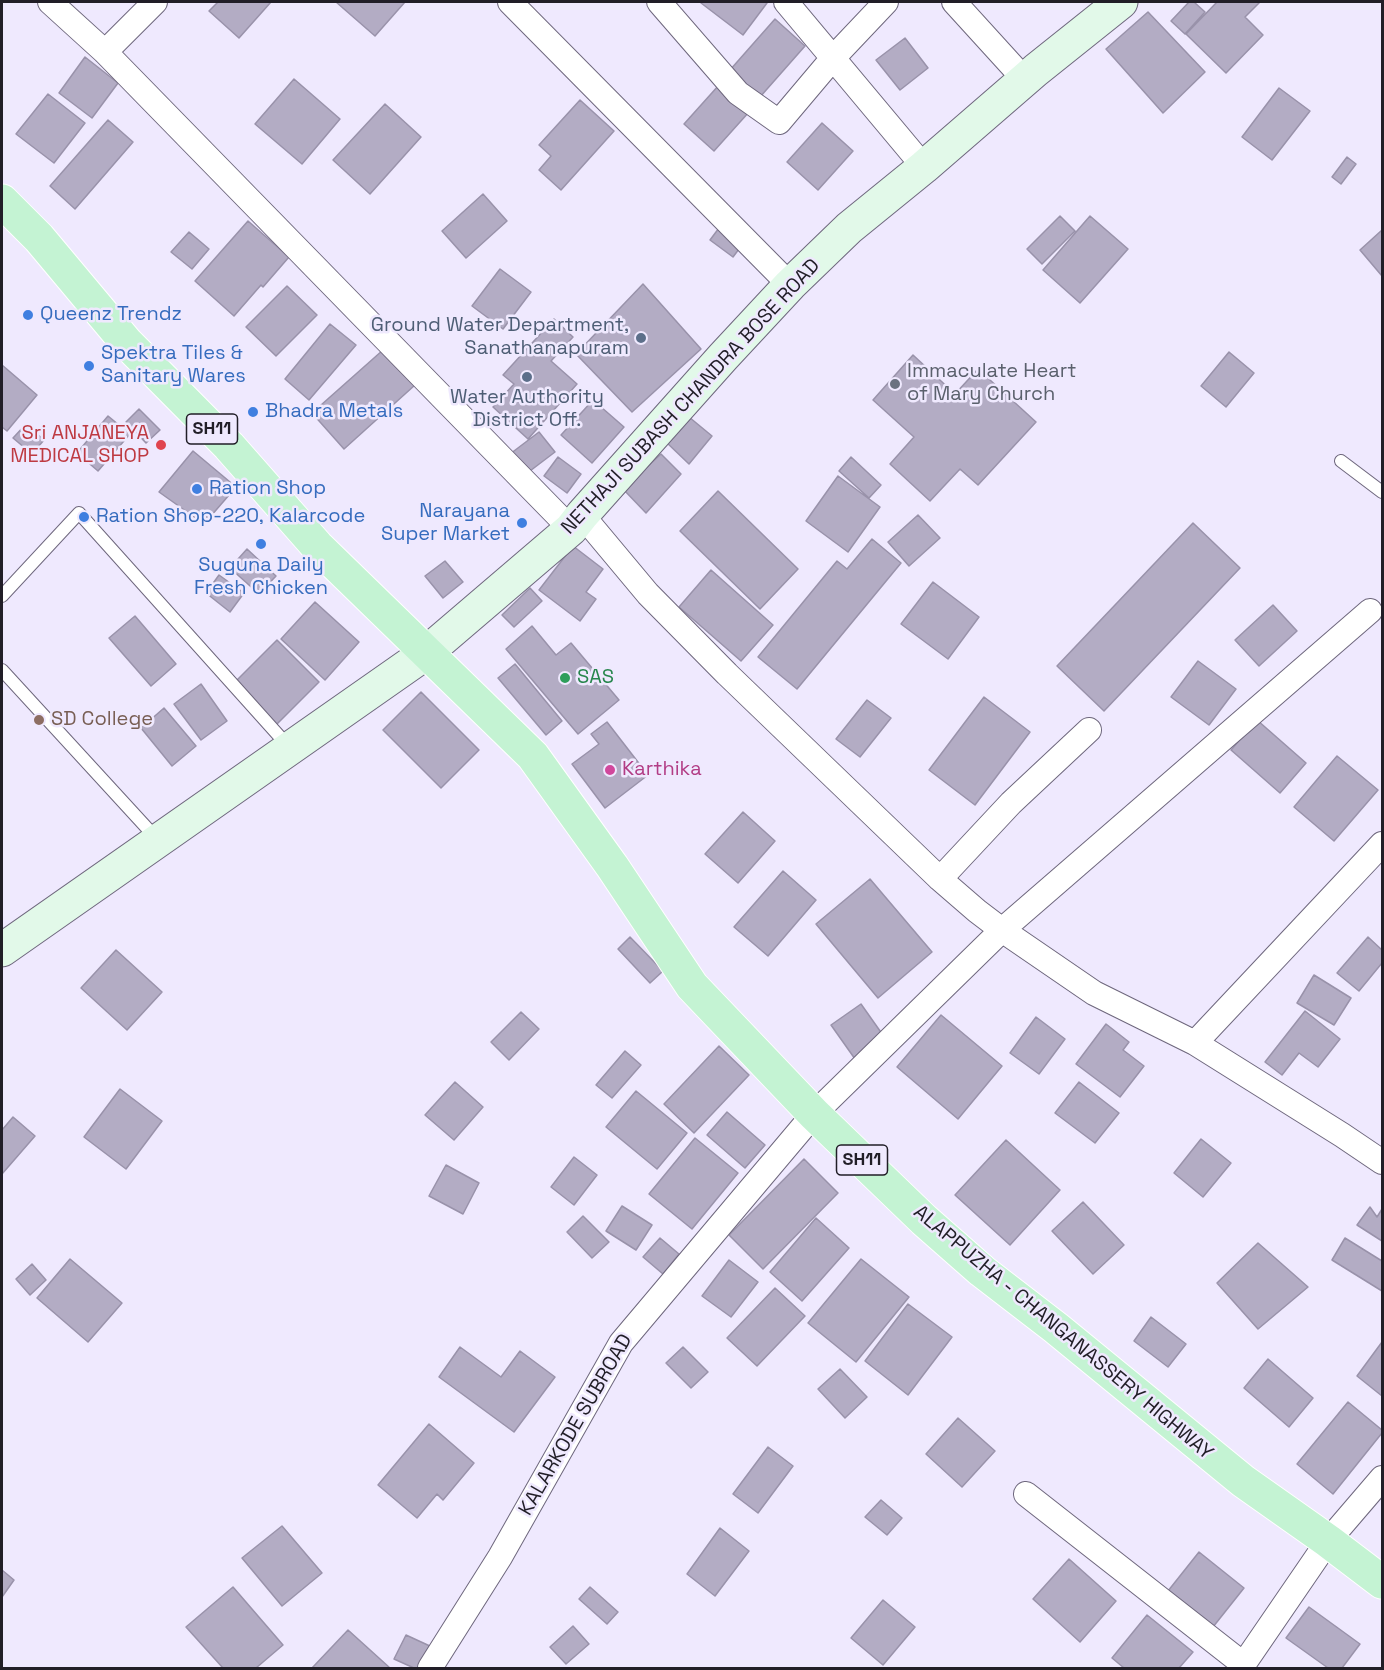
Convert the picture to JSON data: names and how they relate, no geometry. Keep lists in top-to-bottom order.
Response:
{
  "streets": {
    "main road": ["NETHAJI SUBASH CHANDRA BOSE ROAD", "SH11", "ALAPPUZHA - CHANGANASSERY HIGHWAY"],
    "street": ["KALARKODE SUBROAD"]
  },
  "crossings": [
    ["NETHAJI SUBASH CHANDRA BOSE ROAD", "ALAPPUZHA - CHANGANASSERY HIGHWAY"],
    ["ALAPPUZHA - CHANGANASSERY HIGHWAY", "KALARKODE SUBROAD"]
  ],
  "places": [
    "Queenz Trendz",
    "Ground Water Department, Sanathanapuram",
    "Spektra Tiles & Sanitary Wares",
    "Water Authority District Off.",
    "Immaculate Heart of Mary Church",
    "Bhadra Metals",
    "Sri ANJANEYA MEDICAL SHOP",
    "Ration Shop",
    "Ration Shop-220, Kalarcode",
    "Narayana Super Market",
    "Suguna Daily Fresh Chicken",
    "SAS",
    "SD College",
    "Karthika"
  ]
}
